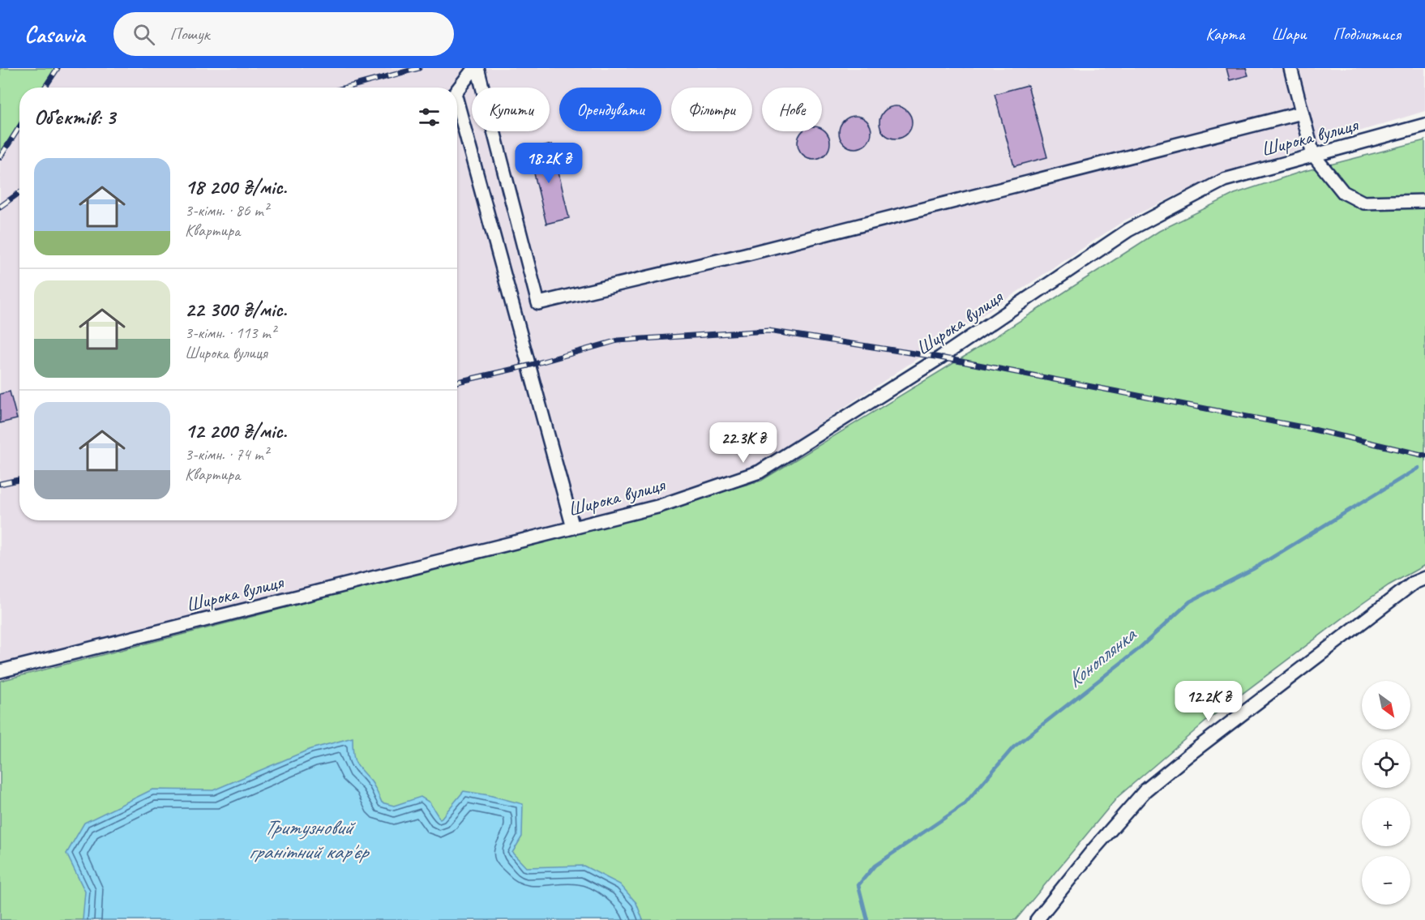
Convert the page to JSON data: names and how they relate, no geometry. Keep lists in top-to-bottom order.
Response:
{
  "streets": {
    "street": ["Широка вулиця"]
  },
  "water": ["Коноплянка", "Тритузновий гранітний кар'єр"],
  "north": "bottom right",
  "page": {
    "header": "Casavia",
    "search": "Пошук",
    "nav": ["Карта", "Шари", "Поділитися"],
    "chip": [
      "Купити",
      "Орендувати",
      "Фільтри",
      "Нове"
    ],
    "heading": "Об’єктів: 3",
    "price": ["18.2K ₴", "22.3K ₴", "12.2K ₴"],
    "list": [
      {
        "name": "18 200 ₴/міс.",
        "note": "3-кімн. · 86 m² · Квартира"
      },
      {
        "name": "22 300 ₴/міс.",
        "note": "3-кімн. · 113 m² · Широка вулиця"
      },
      {
        "name": "12 200 ₴/міс.",
        "note": "3-кімн. · 74 m² · Квартира"
      }
    ],
    "map_buttons": ["+", "−"]
  }
}
